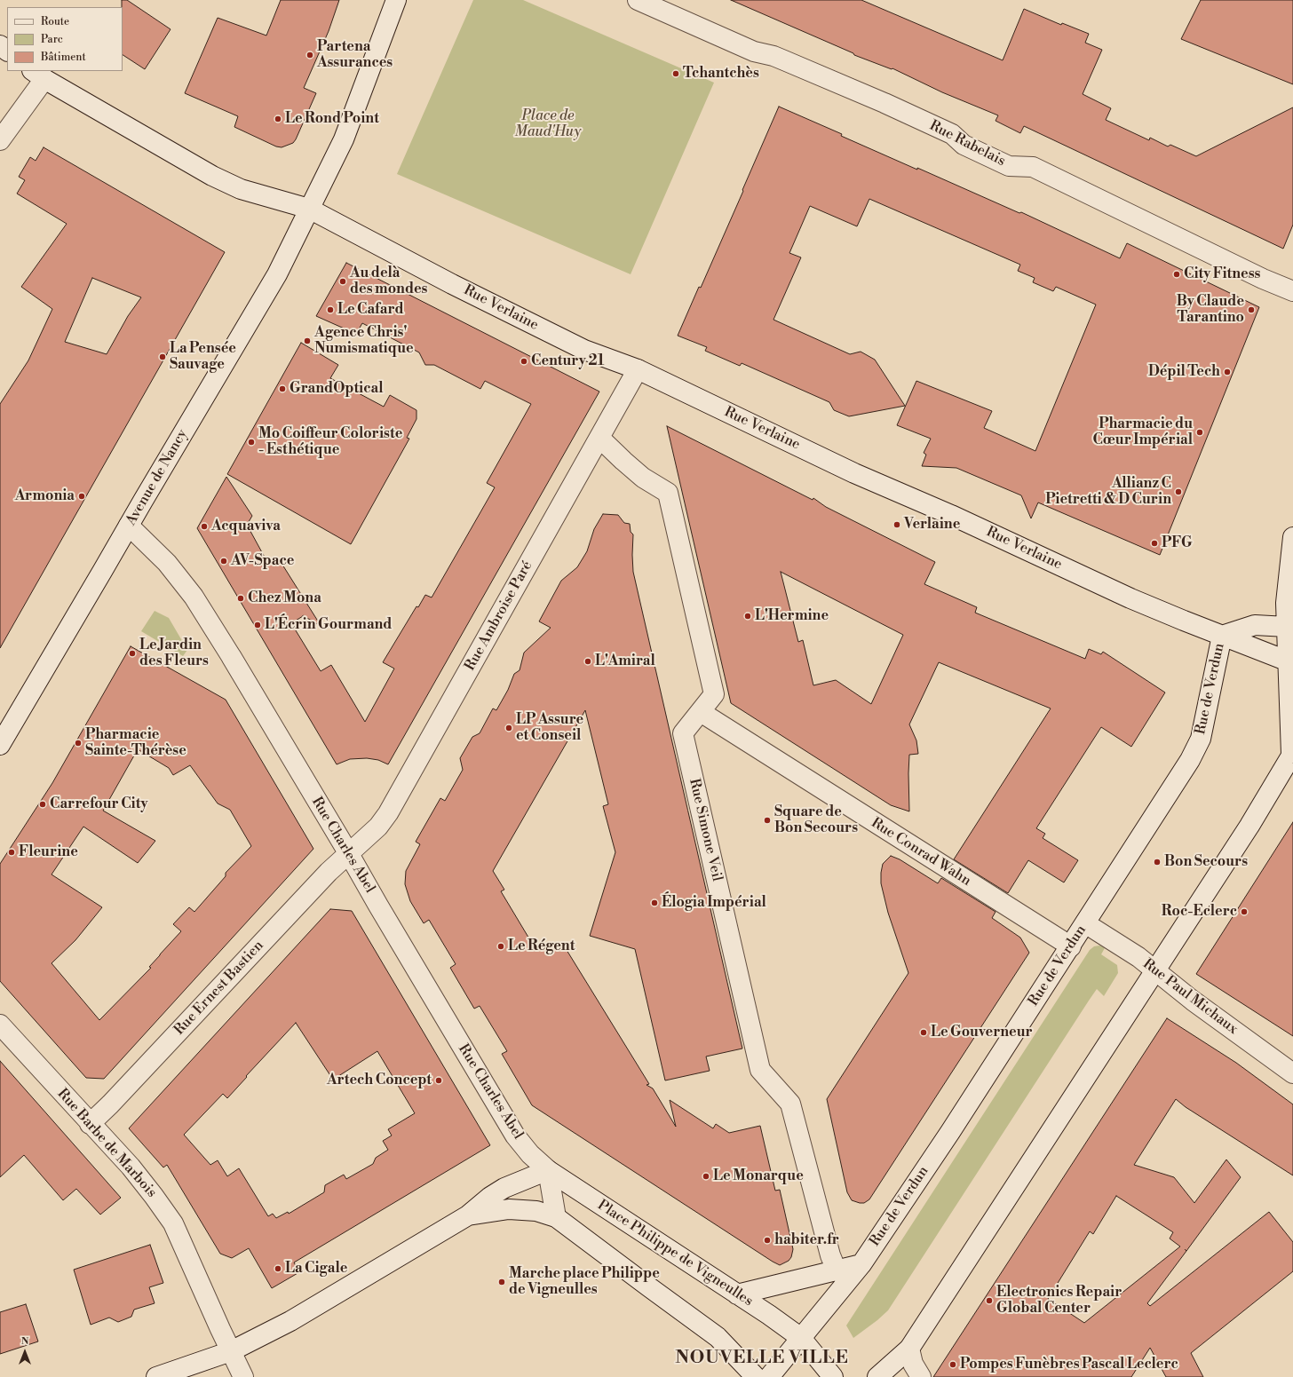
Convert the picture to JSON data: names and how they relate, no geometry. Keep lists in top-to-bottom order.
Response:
{
  "streets": {
    "street": [
      "Rue Rabelais",
      "Rue Verlaine",
      "Avenue de Nancy",
      "Rue Ambroise Paré",
      "Rue de Verdun",
      "Rue Simone Veil",
      "Rue Charles Abel",
      "Rue Conrad Wahn",
      "Rue Ernest Bastien",
      "Rue Paul Michaux",
      "Rue Barbe de Marbois",
      "Place Philippe de Vigneulles"
    ]
  },
  "crossings": [
    ["Rue Verlaine", "Avenue de Nancy"],
    ["Rue Verlaine", "Rue Ambroise Paré"],
    ["Rue Verlaine", "Rue de Verdun"],
    ["Avenue de Nancy", "Rue Charles Abel"],
    ["Rue Ambroise Paré", "Rue Simone Veil"],
    ["Rue Ambroise Paré", "Rue Charles Abel"],
    ["Rue Ambroise Paré", "Rue Ernest Bastien"],
    ["Rue de Verdun", "Rue Conrad Wahn"],
    ["Rue de Verdun", "Rue Paul Michaux"],
    ["Rue de Verdun", "Place Philippe de Vigneulles"],
    ["Rue Simone Veil", "Rue Conrad Wahn"],
    ["Rue Charles Abel", "Rue Ernest Bastien"],
    ["Rue Charles Abel", "Place Philippe de Vigneulles"],
    ["Rue Ernest Bastien", "Rue Barbe de Marbois"]
  ],
  "districts": ["NOUVELLE VILLE"],
  "parks": ["Place de Maud'Huy"],
  "places": [
    "Partena Assurances",
    "Tchantchès",
    "Le Rond Point",
    "City Fitness",
    "Au delà des mondes",
    "Le Cafard",
    "By Claude Tarantino",
    "Agence Chris' Numismatique",
    "La Pensée Sauvage",
    "Century 21",
    "Dépil Tech",
    "GrandOptical",
    "Pharmacie du Cœur Impérial",
    "Mo Coiffeur Coloriste - Esthétique",
    "Allianz C Pietretti & D Curin",
    "Armonia",
    "Verlaine",
    "Acquaviva",
    "PFG",
    "AV-Space",
    "Chez Mona",
    "L'Hermine",
    "L'Écrin Gourmand",
    "Le Jardin des Fleurs",
    "L'Amiral",
    "LP Assure et Conseil",
    "Pharmacie Sainte-Thérèse",
    "Carrefour City",
    "Square de Bon Secours",
    "Fleurine",
    "Bon Secours",
    "Élogia Impérial",
    "Roc-Eclerc",
    "Le Régent",
    "Le Gouverneur",
    "Artech Concept",
    "Le Monarque",
    "habiter.fr",
    "La Cigale",
    "Marche place Philippe de Vigneulles",
    "Electronics Repair Global Center",
    "Pompes Funèbres Pascal Leclerc"
  ],
  "legend": ["Route", "Parc", "Bâtiment"],
  "north": "top"
}
